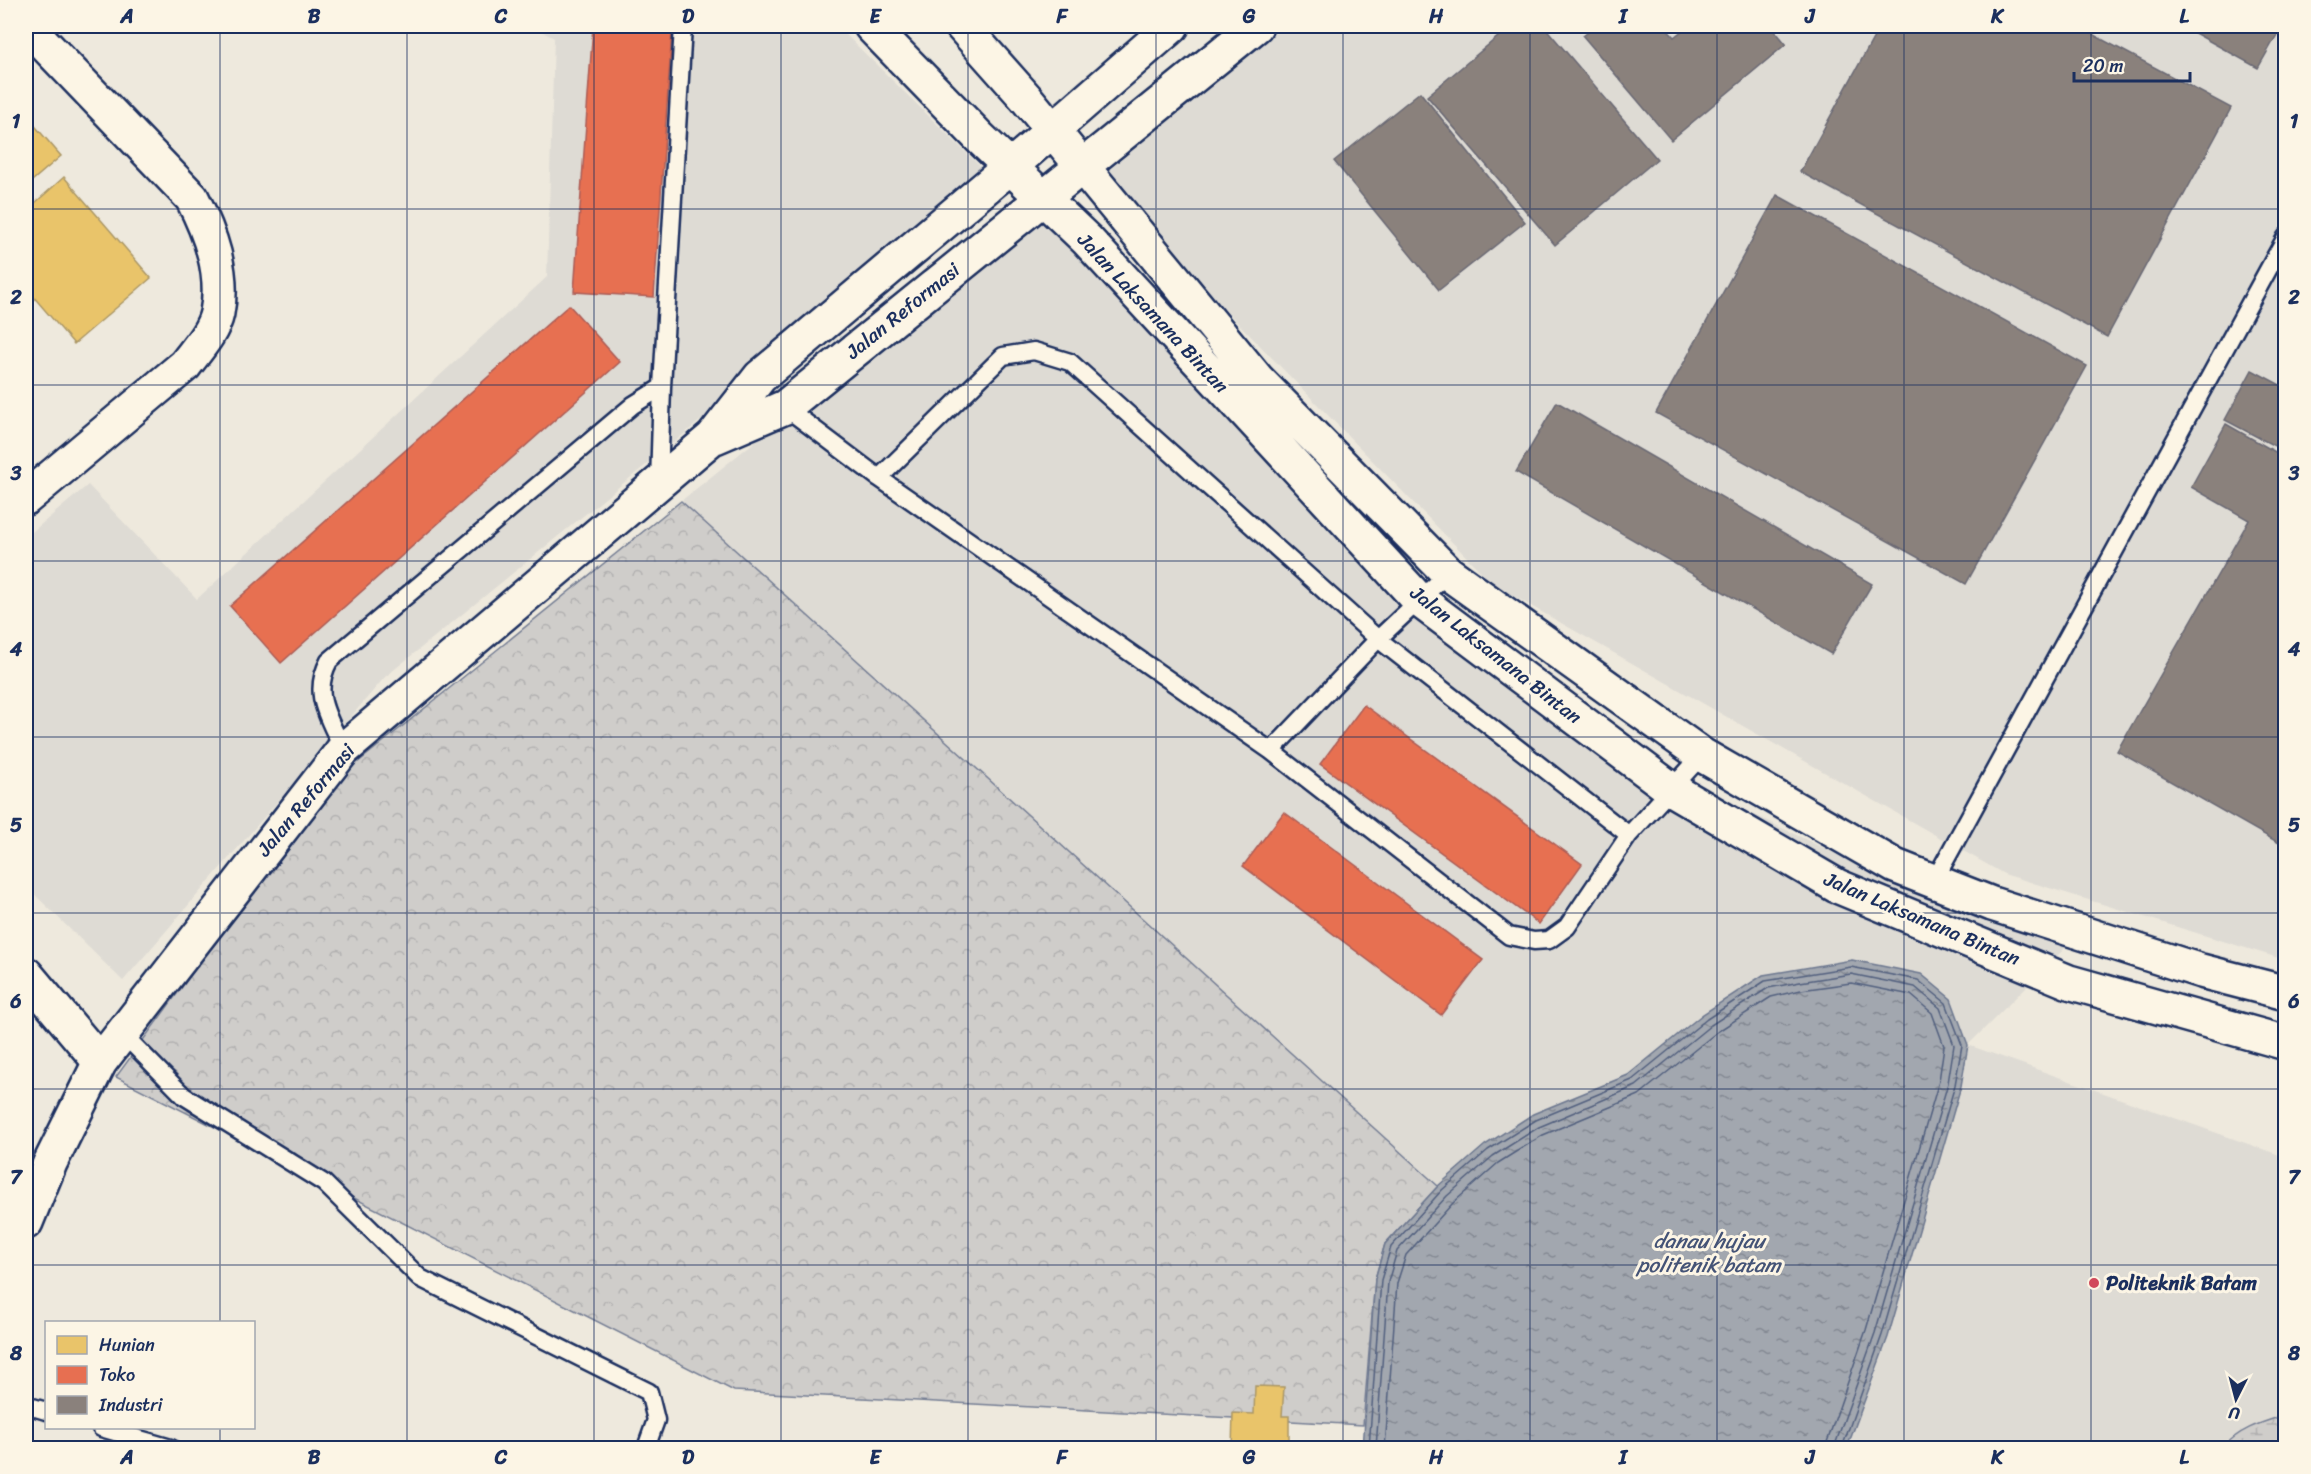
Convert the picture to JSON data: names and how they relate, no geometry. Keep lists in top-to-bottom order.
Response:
{
  "streets": {
    "main road": ["Jalan Reformasi", "Jalan Laksamana Bintan"]
  },
  "crossings": [
    ["Jalan Reformasi", "Jalan Laksamana Bintan"]
  ],
  "water": ["danau hujau politenik batam"],
  "places": ["Politeknik Batam"],
  "legend": ["Hunian", "Toko", "Industri"],
  "scale_bar": "20 m",
  "north": "bottom",
  "grid": {
    "columns": [
      "A",
      "B",
      "C",
      "D",
      "E",
      "F",
      "G",
      "H",
      "I",
      "J",
      "K",
      "L"
    ],
    "rows": [
      "1",
      "2",
      "3",
      "4",
      "5",
      "6",
      "7",
      "8"
    ]
  }
}
